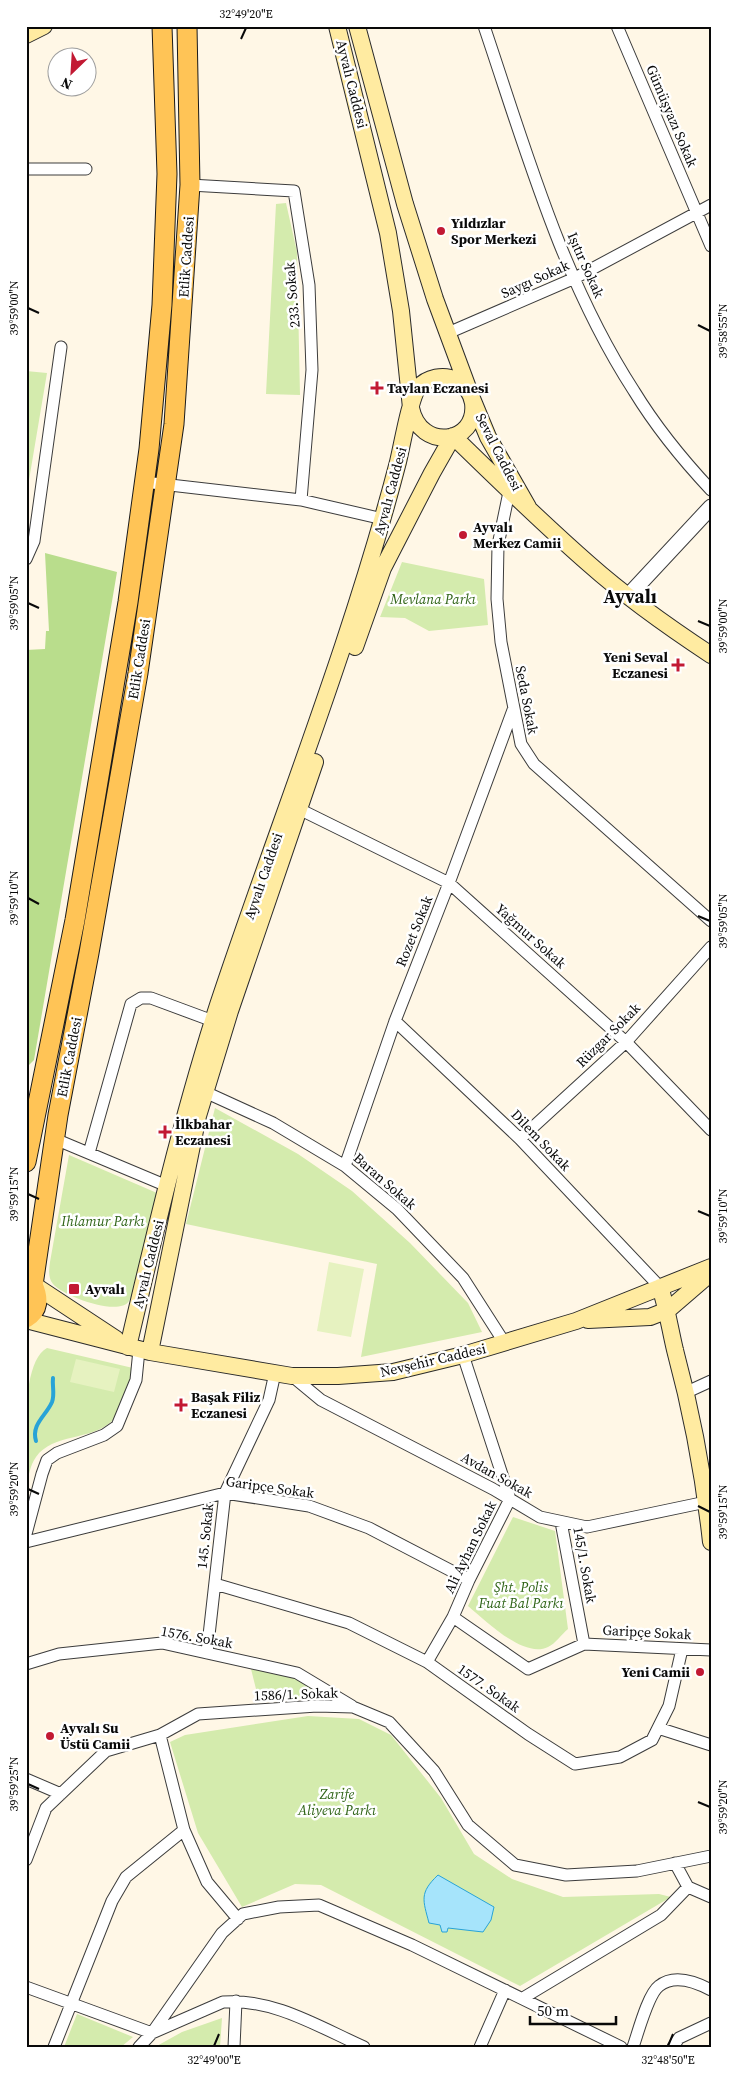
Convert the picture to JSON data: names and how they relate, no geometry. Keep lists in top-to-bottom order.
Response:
{
  "streets": {
    "main road": [
      "Ayvalı Caddesi",
      "Etlik Caddesi",
      "Seval Caddesi",
      "Nevşehir Caddesi"
    ],
    "street": [
      "Gümüşyazı Sokak",
      "Işıtır Sokak",
      "Saygı Sokak",
      "233. Sokak",
      "Seda Sokak",
      "Rozet Sokak",
      "Yağmur Sokak",
      "Rüzgar Sokak",
      "Dilem Sokak",
      "Baran Sokak",
      "Avdan Sokak",
      "Garipçe Sokak",
      "145. Sokak",
      "Ali Ayhan Sokak",
      "145/1. Sokak",
      "1576. Sokak",
      "1577. Sokak",
      "1586/1. Sokak"
    ]
  },
  "crossings": [
    ["Ayvalı Caddesi", "Saygı Sokak"],
    ["Ayvalı Caddesi", "Seval Caddesi"],
    ["Ayvalı Caddesi", "Yağmur Sokak"],
    ["Ayvalı Caddesi", "Baran Sokak"],
    ["Ayvalı Caddesi", "Nevşehir Caddesi"],
    ["Gümüşyazı Sokak", "Saygı Sokak"],
    ["Etlik Caddesi", "233. Sokak"],
    ["Etlik Caddesi", "Nevşehir Caddesi"],
    ["Işıtır Sokak", "Saygı Sokak"],
    ["Seval Caddesi", "Seda Sokak"],
    ["Seda Sokak", "Rozet Sokak"],
    ["Rozet Sokak", "Yağmur Sokak"],
    ["Rozet Sokak", "Dilem Sokak"],
    ["Rozet Sokak", "Baran Sokak"],
    ["Yağmur Sokak", "Rüzgar Sokak"],
    ["Rüzgar Sokak", "Dilem Sokak"],
    ["Dilem Sokak", "Nevşehir Caddesi"],
    ["Baran Sokak", "Nevşehir Caddesi"],
    ["Nevşehir Caddesi", "Avdan Sokak"],
    ["Nevşehir Caddesi", "145. Sokak"],
    ["Nevşehir Caddesi", "Ali Ayhan Sokak"],
    ["Avdan Sokak", "Ali Ayhan Sokak"],
    ["Avdan Sokak", "145/1. Sokak"],
    ["Garipçe Sokak", "145. Sokak"],
    ["Garipçe Sokak", "Ali Ayhan Sokak"],
    ["Garipçe Sokak", "145/1. Sokak"],
    ["Garipçe Sokak", "1577. Sokak"],
    ["145. Sokak", "1576. Sokak"],
    ["145. Sokak", "1577. Sokak"],
    ["Ali Ayhan Sokak", "1577. Sokak"],
    ["1576. Sokak", "1586/1. Sokak"]
  ],
  "districts": ["Ayvalı"],
  "parks": [
    "Mevlana Parkı",
    "Ihlamur Parkı",
    "Şht. Polis Fuat Bal Parkı",
    "Zarife Aliyeva Parkı"
  ],
  "places": {
    "other": [
      "Yıldızlar Spor Merkezi",
      "Ayvalı Merkez Camii",
      "Yeni Camii",
      "Ayvalı Su Üstü Camii"
    ],
    "health": [
      "Taylan Eczanesi",
      "Yeni Seval Eczanesi",
      "İlkbahar Eczanesi",
      "Başak Filiz Eczanesi"
    ],
    "transit": ["Ayvalı"]
  },
  "scale_bar": "50 m",
  "north": "bottom left",
  "coordinates": [
    "32°49'20\"E",
    "39°59'00\"N",
    "39°58'55\"N",
    "39°59'05\"N",
    "39°59'10\"N",
    "39°59'15\"N",
    "39°59'20\"N",
    "39°59'25\"N",
    "32°49'00\"E",
    "32°48'50\"E"
  ]
}
